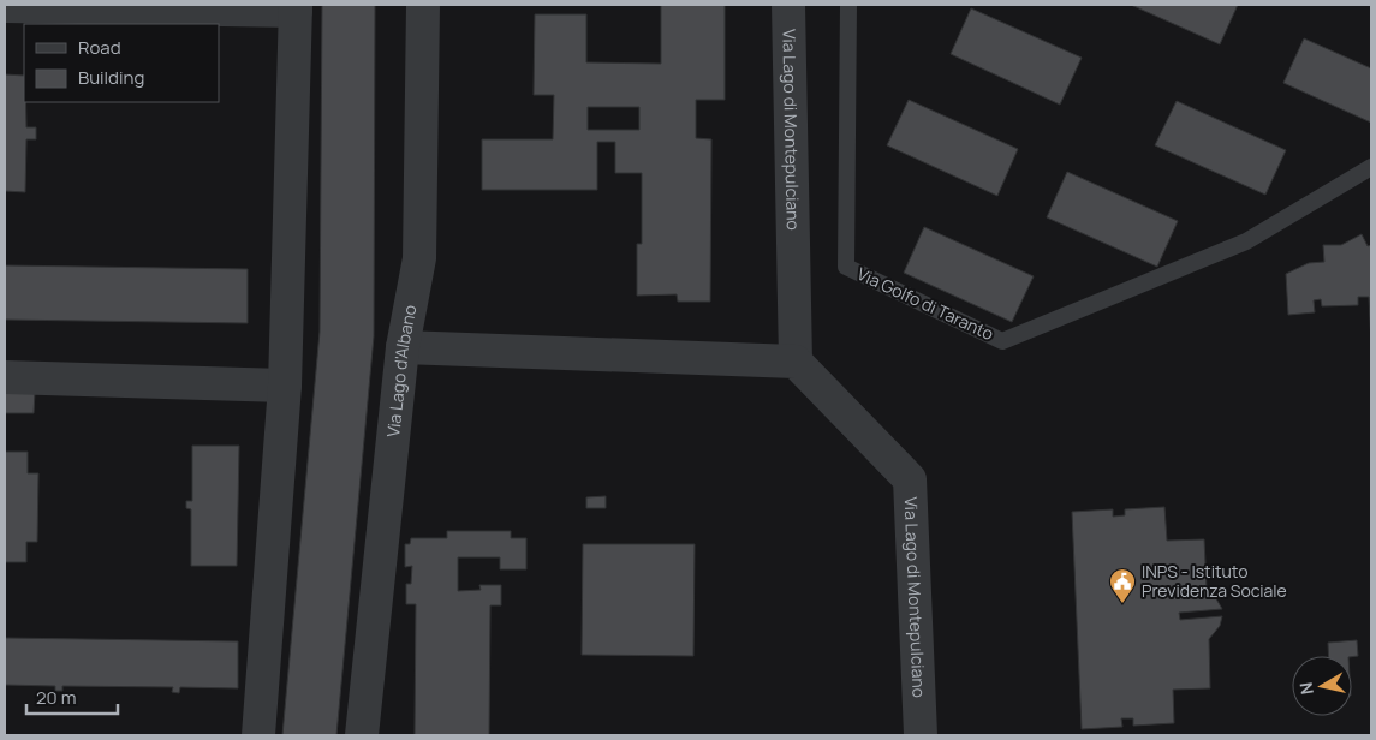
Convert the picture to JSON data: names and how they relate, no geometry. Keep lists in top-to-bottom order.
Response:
{
  "streets": {
    "street": ["Via Lago di Montepulciano", "Via Lago d'Albano"],
    "lane": ["Via Golfo di Taranto"]
  },
  "places": {
    "public building": ["INPS - Istituto Previdenza Sociale"]
  },
  "legend": ["Road", "Building"],
  "scale_bar": "20 m",
  "north": "left"
}
